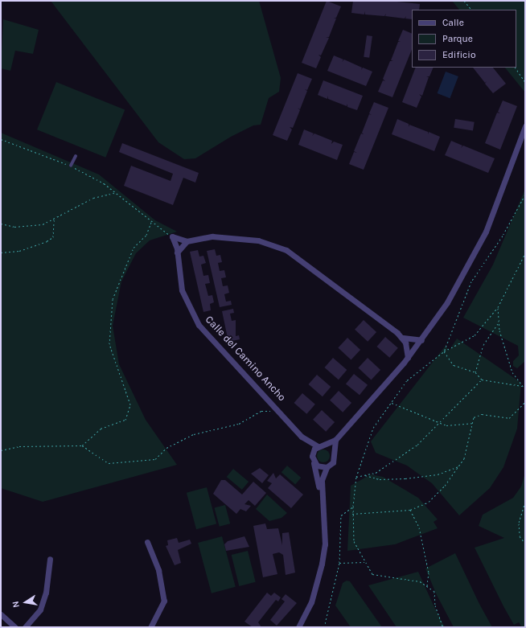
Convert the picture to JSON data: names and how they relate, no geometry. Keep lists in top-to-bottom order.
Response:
{
  "streets": {
    "street": ["Calle del Camino Ancho"]
  },
  "legend": ["Calle", "Parque", "Edificio"],
  "north": "left"
}
